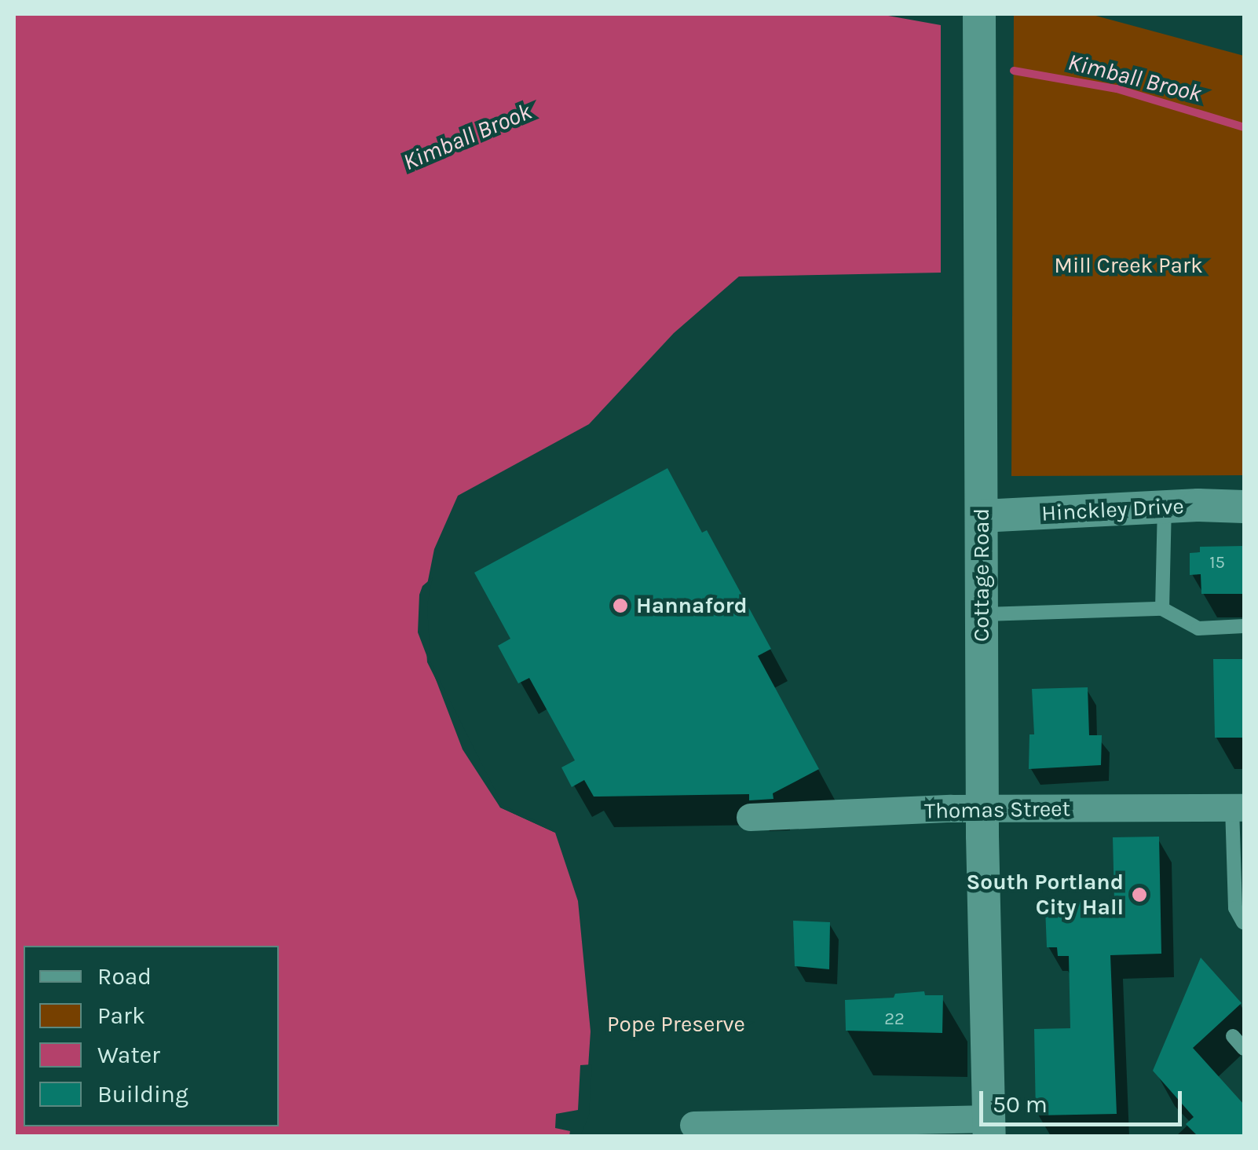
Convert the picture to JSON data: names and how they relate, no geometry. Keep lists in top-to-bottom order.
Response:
{
  "streets": {
    "street": ["Hinckley Drive", "Cottage Road", "Thomas Street"]
  },
  "crossings": [
    ["Hinckley Drive", "Cottage Road"],
    ["Cottage Road", "Thomas Street"]
  ],
  "water": ["Kimball Brook"],
  "parks": ["Mill Creek Park", "Pope Preserve"],
  "places": ["Hannaford", "South Portland City Hall"],
  "house_numbers": ["15", "22"],
  "legend": [
    "Road",
    "Park",
    "Water",
    "Building"
  ],
  "scale_bar": "50 m"
}
